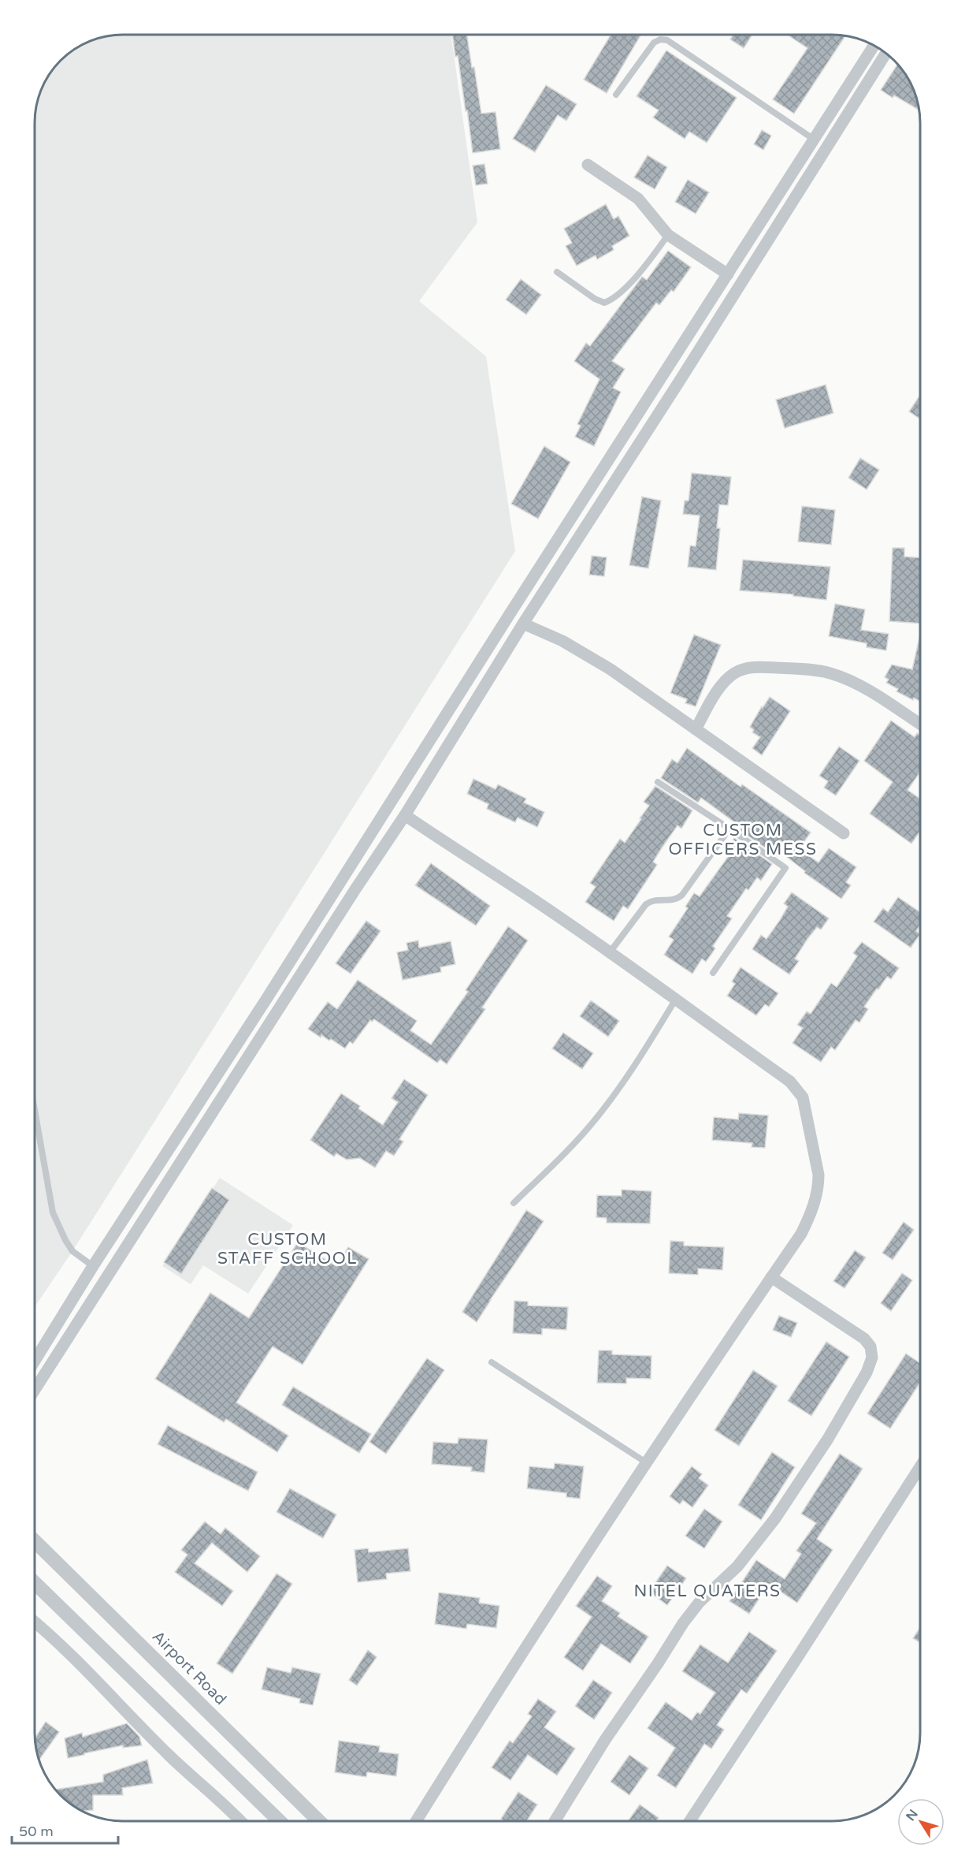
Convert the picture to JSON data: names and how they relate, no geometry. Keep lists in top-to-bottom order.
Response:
{
  "streets": {
    "street": ["Airport Road"]
  },
  "districts": ["CUSTOM OFFICERS MESS", "CUSTOM STAFF SCHOOL", "NITEL QUATERS"],
  "scale_bar": "50 m",
  "north": "top left"
}
